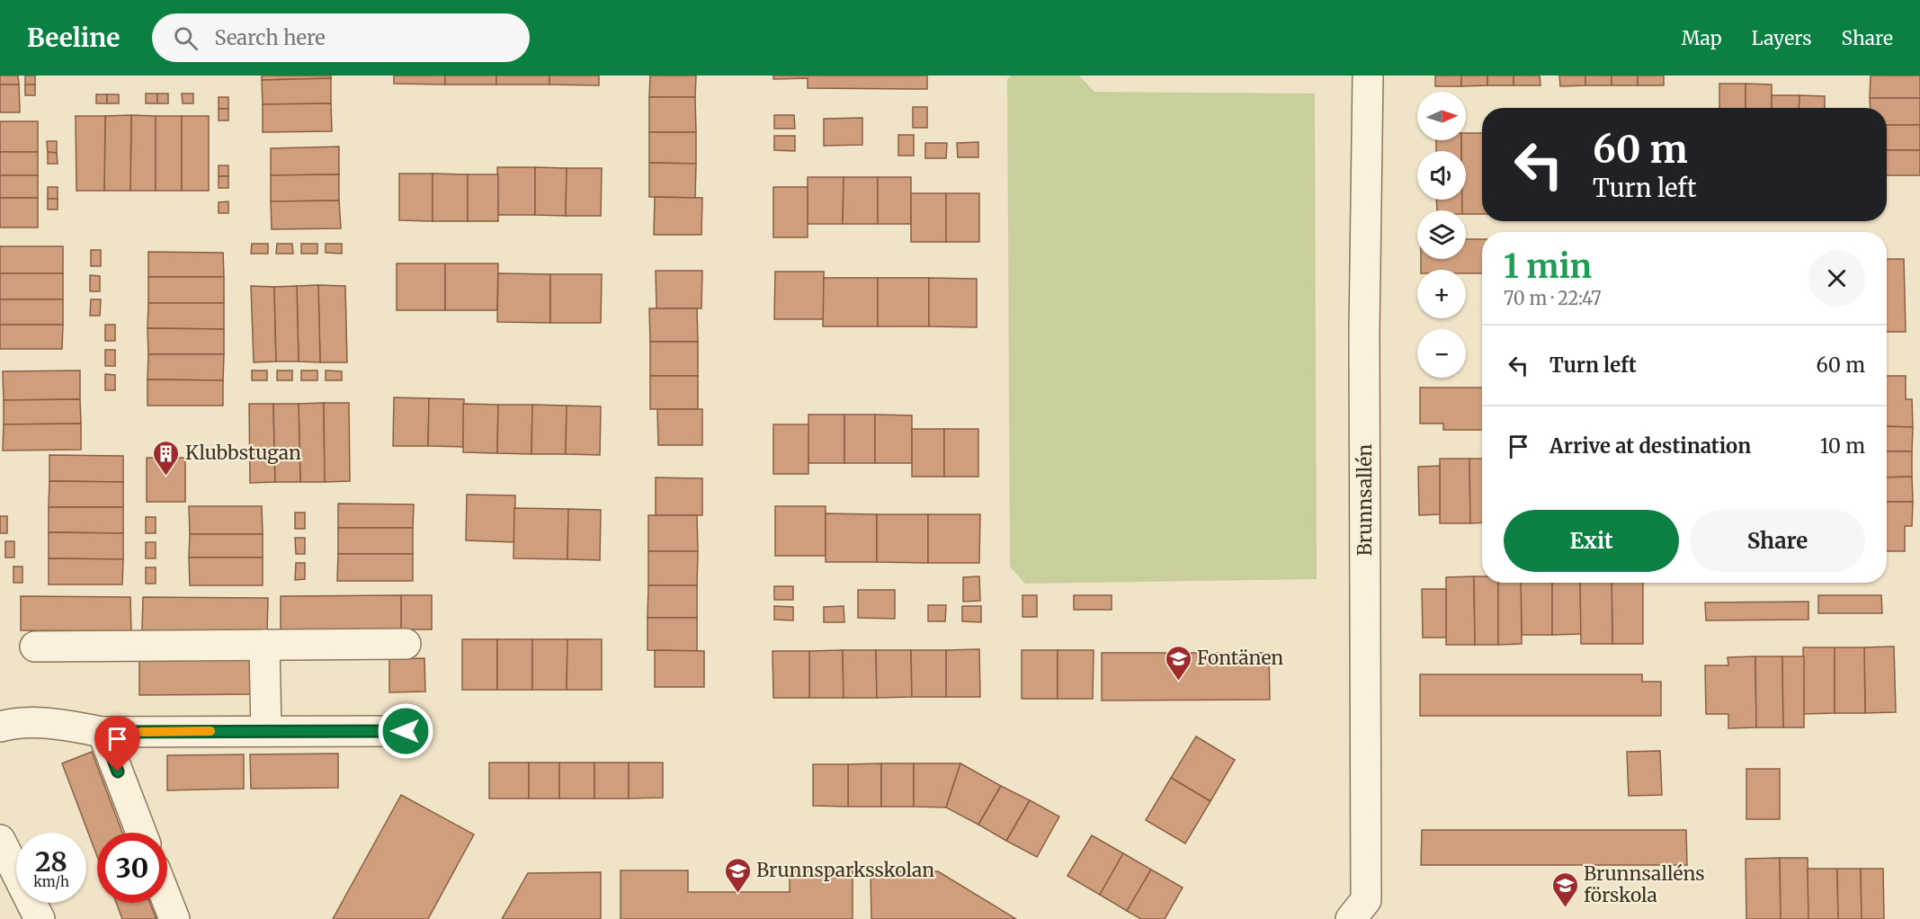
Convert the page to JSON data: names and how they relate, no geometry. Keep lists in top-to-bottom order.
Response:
{
  "streets": {
    "street": ["Brunnsallén"]
  },
  "places": {
    "building": ["Klubbstugan"],
    "school or university": ["Fontänen", "Brunnsparksskolan", "Brunnsalléns förskola"]
  },
  "north": "right",
  "page": {
    "header": "Beeline",
    "search": "Search here",
    "nav": ["Map", "Layers", "Share"],
    "map_buttons": ["+", "−"],
    "turn": ["60 m", "Turn left"],
    "heading": ["1 min", "70 m · 22:47"],
    "list": [
      {
        "name": "Turn left",
        "value": "60 m"
      },
      {
        "name": "Arrive at destination",
        "value": "10 m"
      }
    ],
    "buttons": ["Exit", "Share"],
    "speed": "28 km/h",
    "limit": "30"
  }
}
